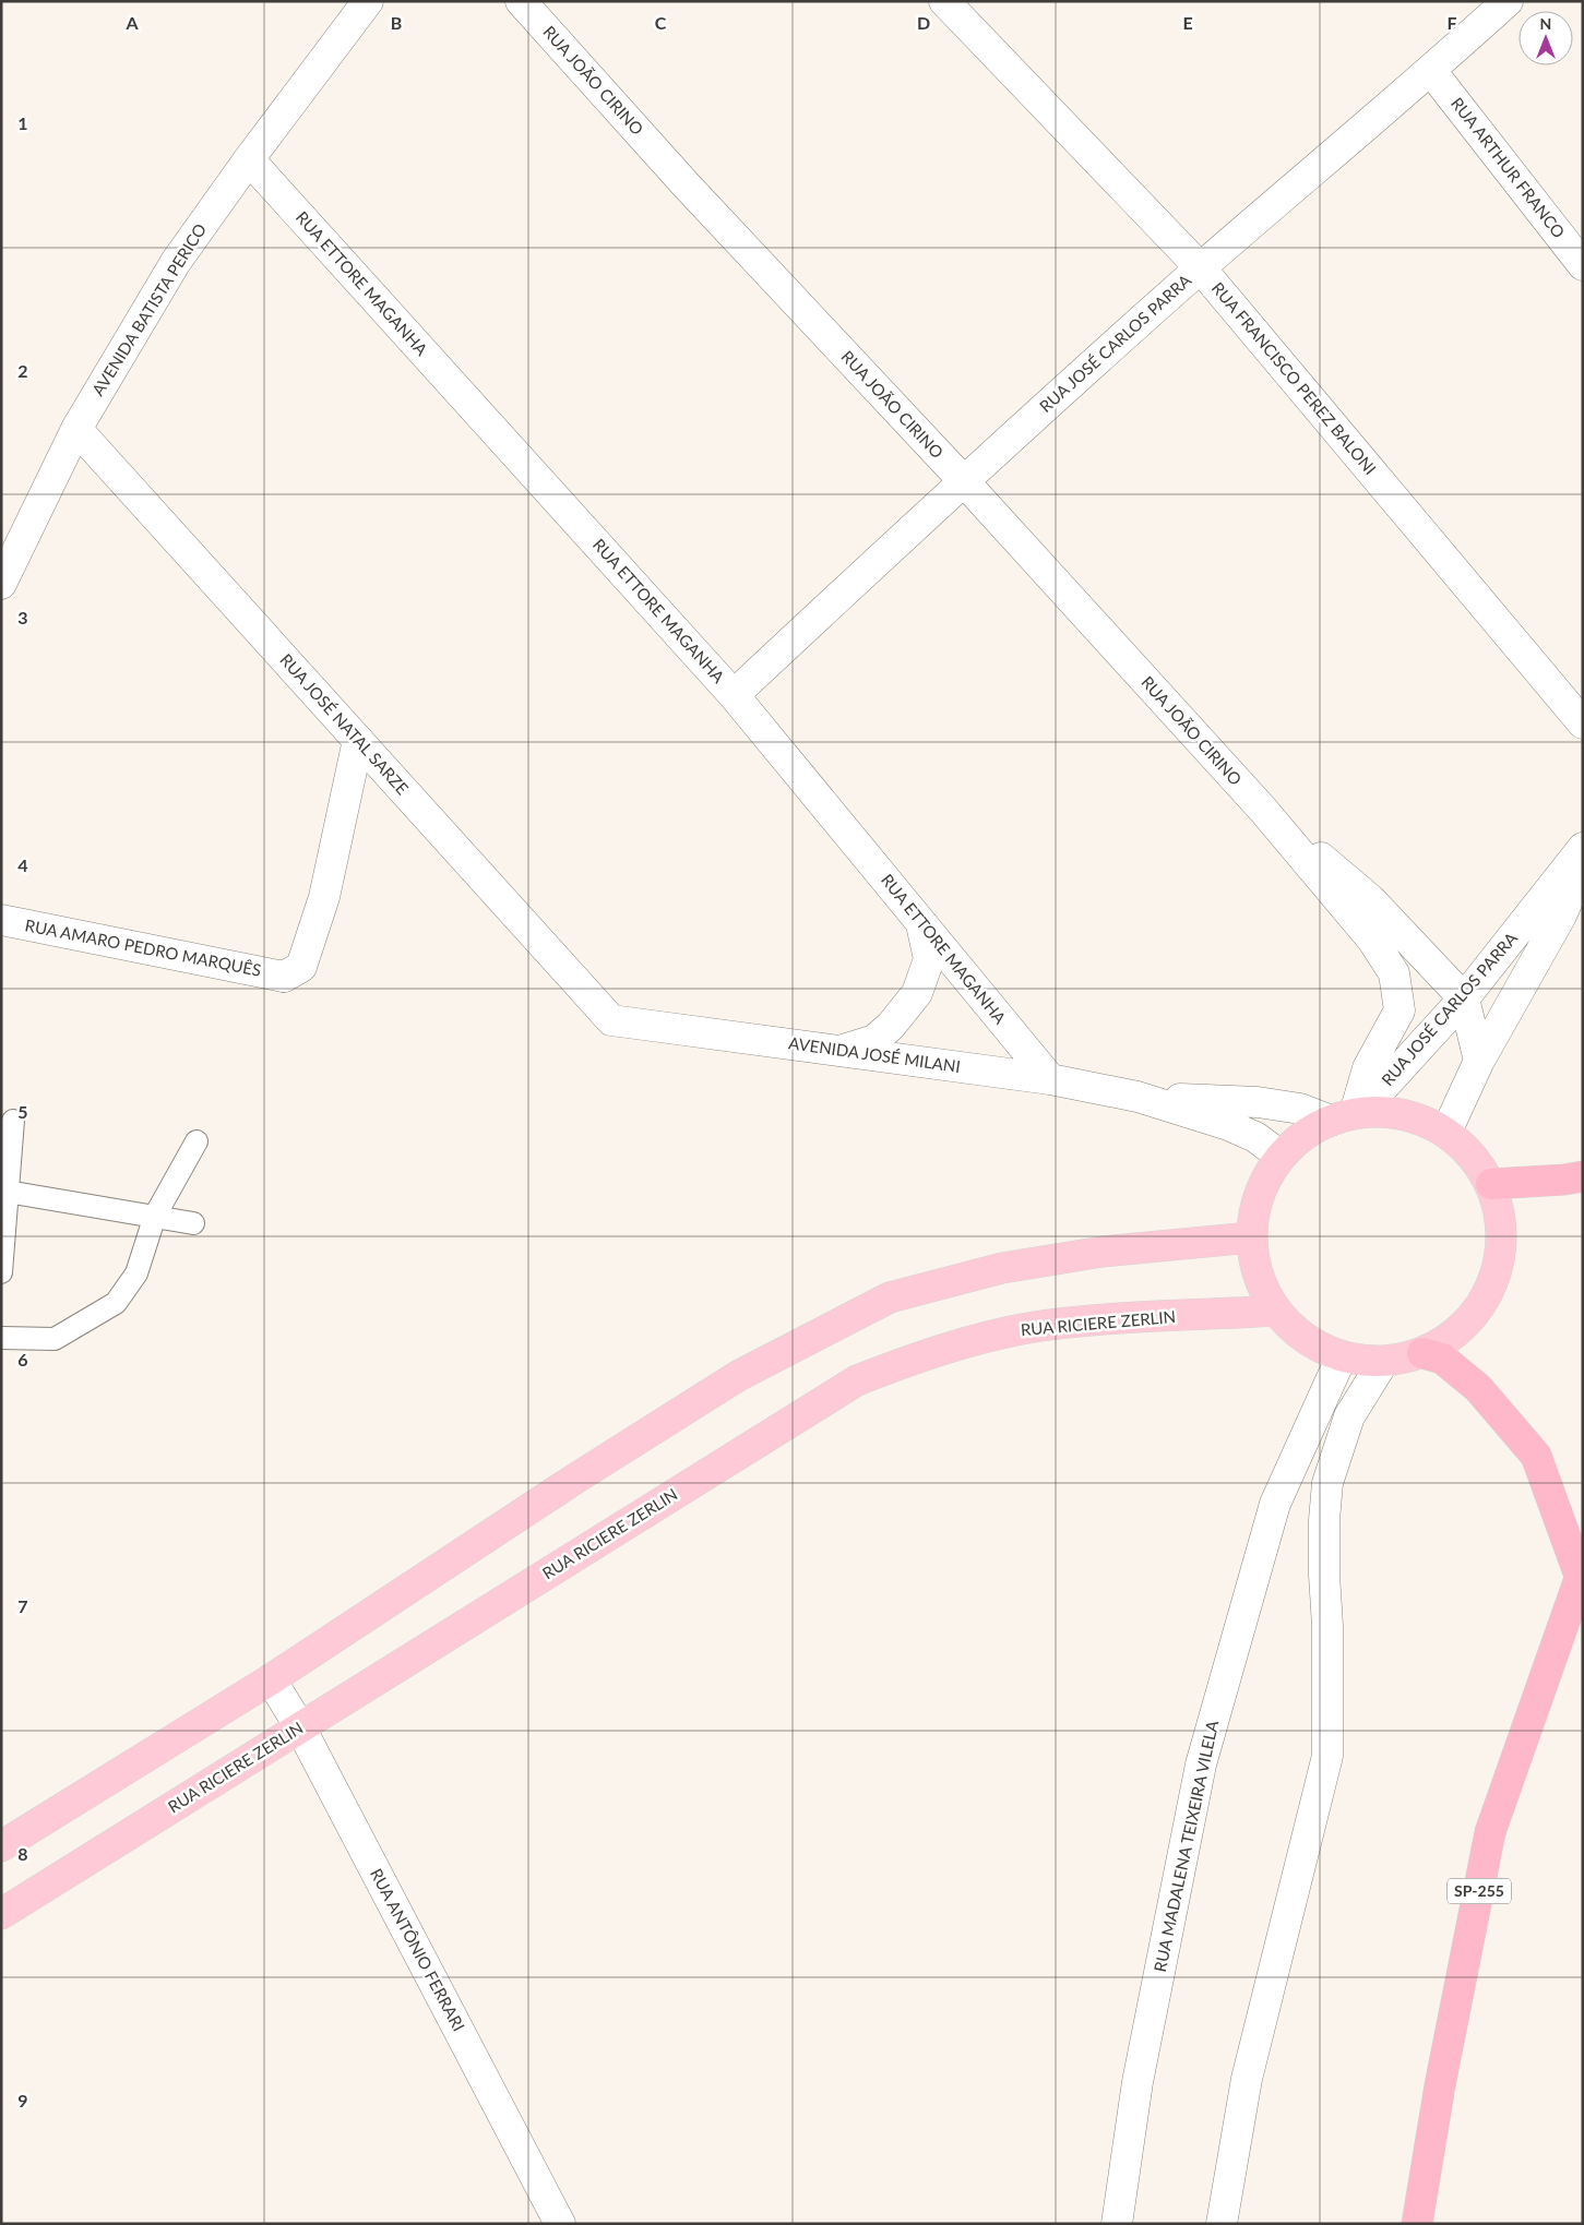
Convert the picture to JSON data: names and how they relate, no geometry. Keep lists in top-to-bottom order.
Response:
{
  "streets": {
    "highway": ["SP-255"],
    "main road": ["RUA RICIERE ZERLIN"],
    "street": [
      "RUA JOÃO CIRINO",
      "RUA ARTHUR FRANCO",
      "RUA ETTORE MAGANHA",
      "AVENIDA BATISTA PERICO",
      "RUA JOSÉ CARLOS PARRA",
      "RUA FRANCISCO PEREZ BALONI",
      "RUA JOSÉ NATAL SARZE",
      "RUA AMARO PEDRO MARQUÊS",
      "AVENIDA JOSÉ MILANI",
      "RUA MADALENA TEIXEIRA VILELA",
      "RUA ANTÔNIO FERRARI"
    ]
  },
  "crossings": [
    ["RUA JOÃO CIRINO", "RUA JOSÉ CARLOS PARRA"],
    ["RUA ARTHUR FRANCO", "RUA JOSÉ CARLOS PARRA"],
    ["RUA ETTORE MAGANHA", "AVENIDA BATISTA PERICO"],
    ["RUA ETTORE MAGANHA", "RUA JOSÉ CARLOS PARRA"],
    ["RUA ETTORE MAGANHA", "AVENIDA JOSÉ MILANI"],
    ["AVENIDA BATISTA PERICO", "RUA JOSÉ NATAL SARZE"],
    ["RUA JOSÉ CARLOS PARRA", "RUA FRANCISCO PEREZ BALONI"],
    ["RUA JOSÉ CARLOS PARRA", "AVENIDA JOSÉ MILANI"],
    ["RUA JOSÉ NATAL SARZE", "RUA AMARO PEDRO MARQUÊS"],
    ["RUA JOSÉ NATAL SARZE", "AVENIDA JOSÉ MILANI"],
    ["RUA RICIERE ZERLIN", "RUA ANTÔNIO FERRARI"]
  ],
  "north": "top",
  "grid": {
    "columns": [
      "A",
      "B",
      "C",
      "D",
      "E",
      "F"
    ],
    "rows": [
      "1",
      "2",
      "3",
      "4",
      "5",
      "6",
      "7",
      "8",
      "9"
    ]
  }
}
